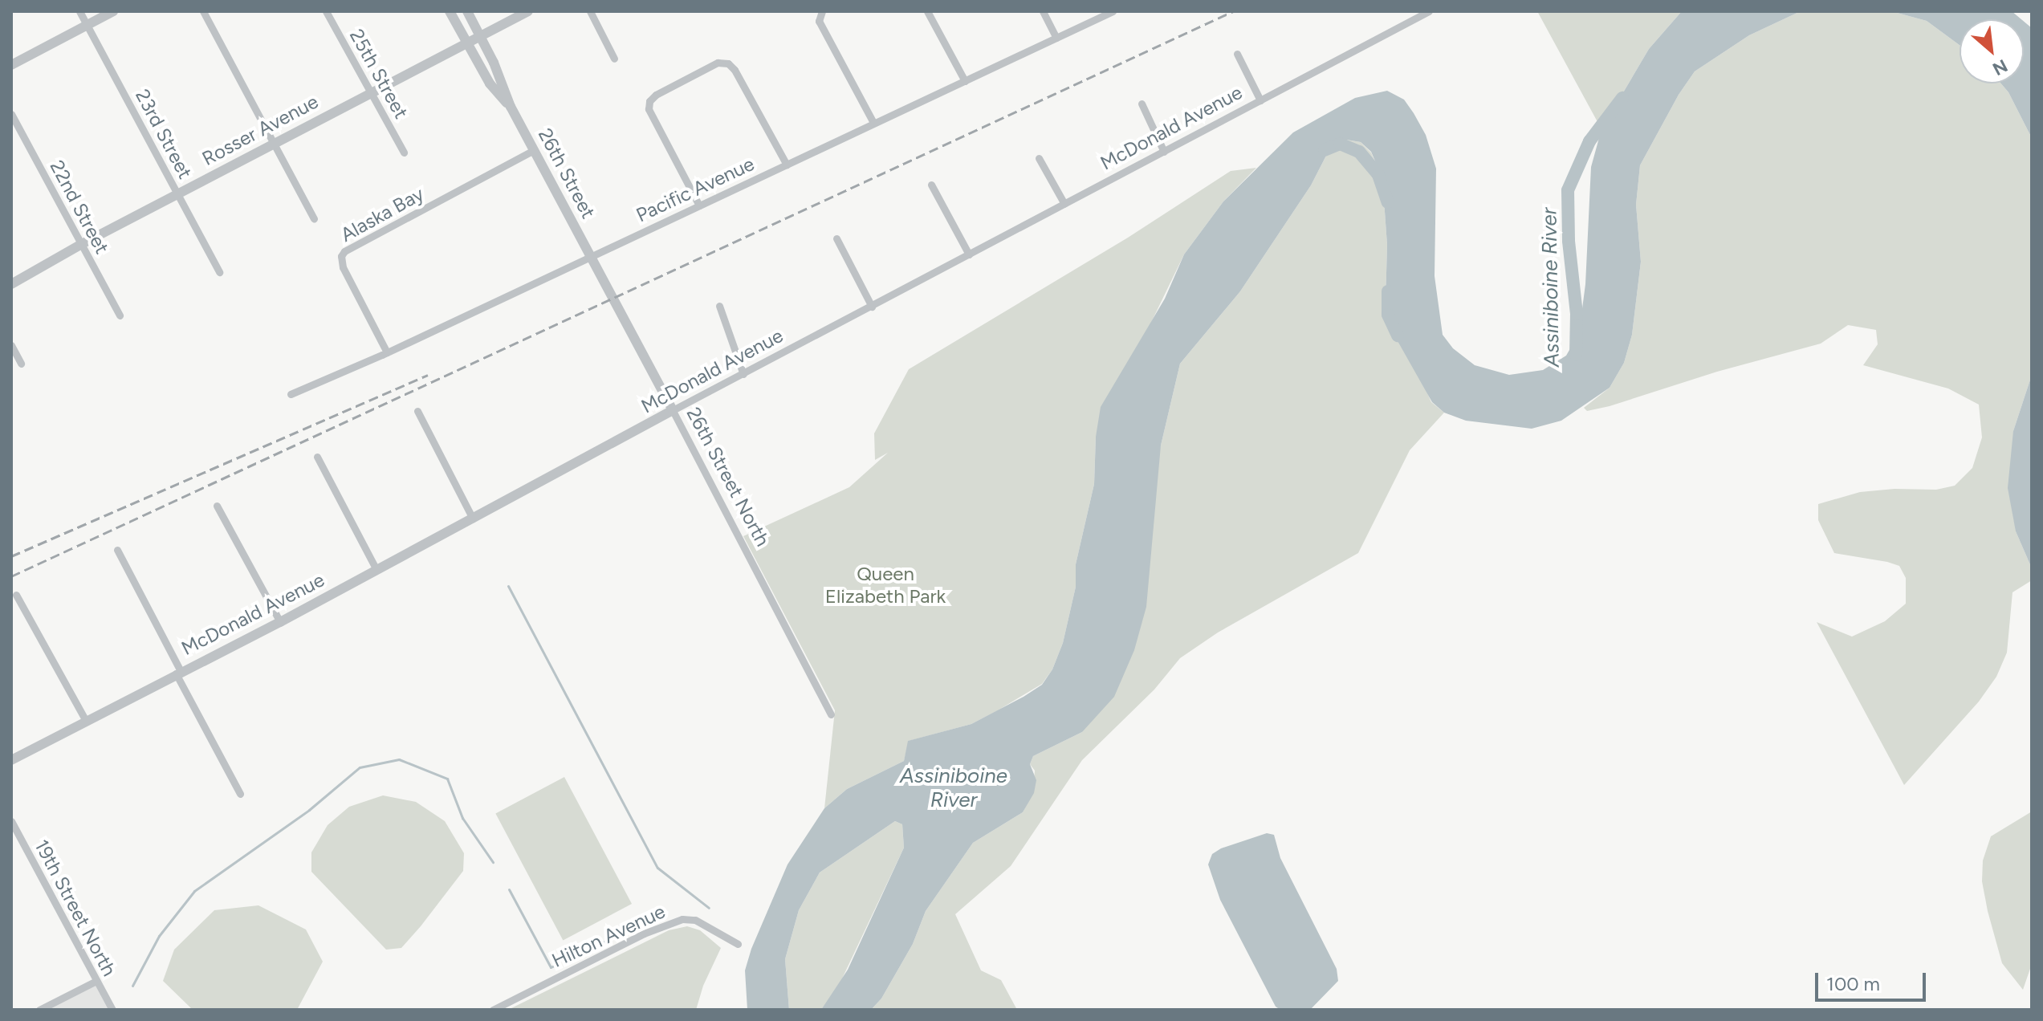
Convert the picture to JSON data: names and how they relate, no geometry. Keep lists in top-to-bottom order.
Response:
{
  "streets": {
    "street": [
      "25th Street",
      "McDonald Avenue",
      "Rosser Avenue",
      "23rd Street",
      "26th Street",
      "Pacific Avenue",
      "22nd Street",
      "Alaska Bay",
      "26th Street North",
      "19th Street North",
      "Hilton Avenue"
    ]
  },
  "crossings": [
    ["25th Street", "Rosser Avenue"],
    ["McDonald Avenue", "26th Street North"],
    ["Rosser Avenue", "23rd Street"],
    ["Rosser Avenue", "26th Street"],
    ["Rosser Avenue", "22nd Street"],
    ["26th Street", "Pacific Avenue"],
    ["26th Street", "Alaska Bay"],
    ["26th Street", "26th Street North"],
    ["Pacific Avenue", "Alaska Bay"],
    ["Pacific Avenue", "26th Street North"]
  ],
  "water": ["Assiniboine River"],
  "parks": ["Queen Elizabeth Park"],
  "scale_bar": "100 m",
  "north": "bottom right"
}
